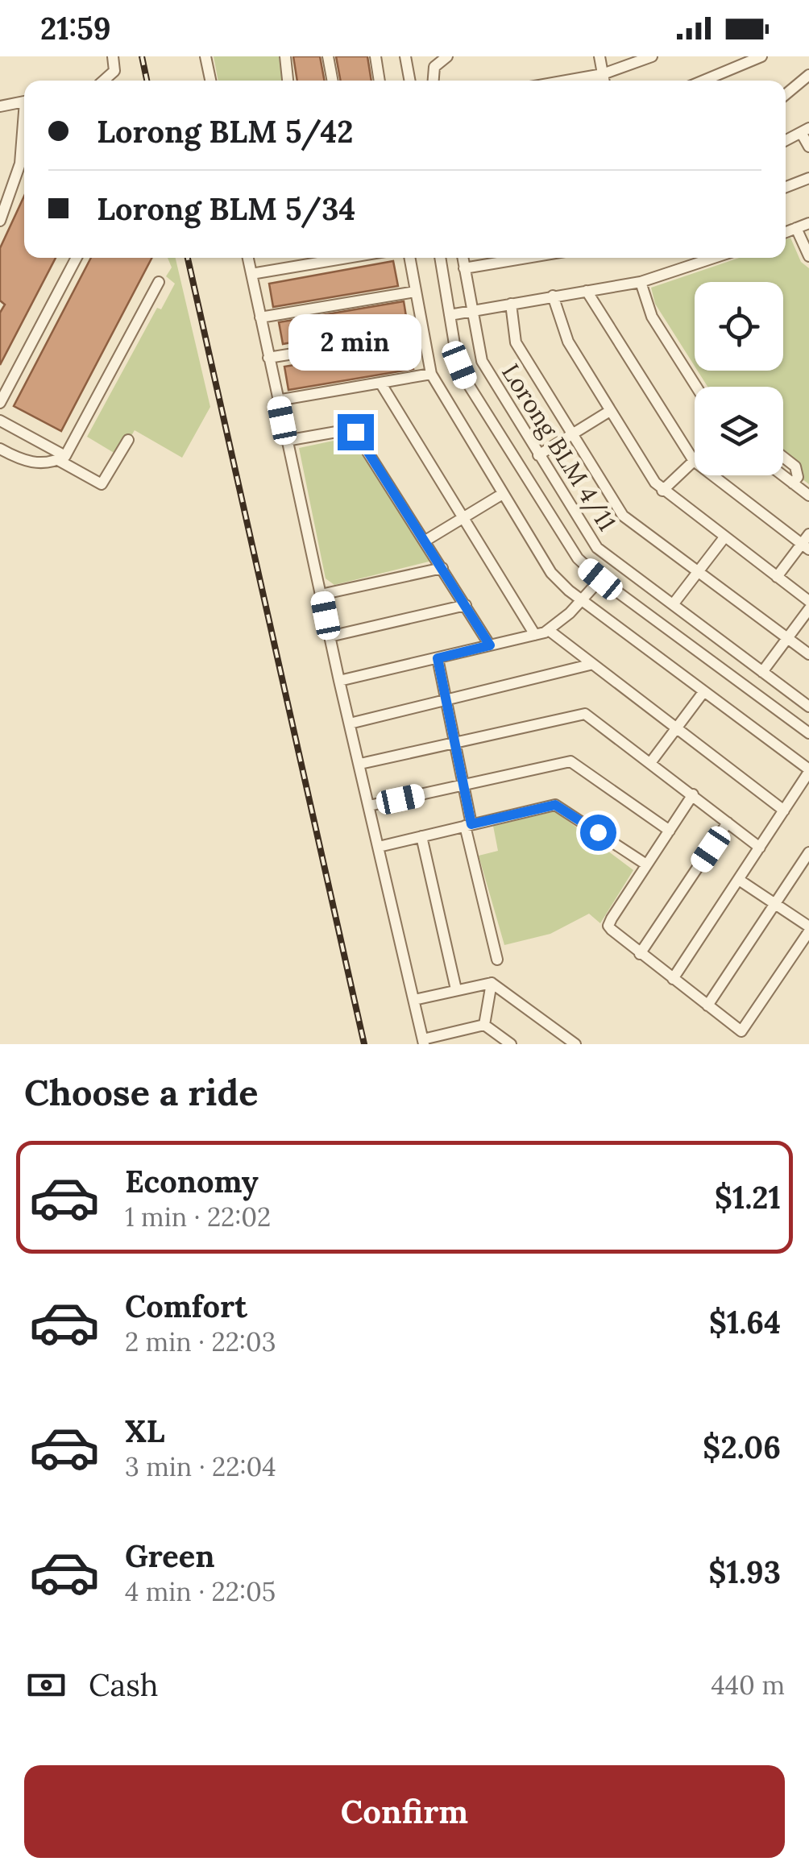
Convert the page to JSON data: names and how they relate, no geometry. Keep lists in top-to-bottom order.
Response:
{
  "streets": {
    "street": ["Lorong BLM 4/11"]
  },
  "page": {
    "status": "21:59",
    "banner": ["Lorong BLM 5/42", "Lorong BLM 5/34"],
    "bubble": "2 min",
    "heading": "Choose a ride",
    "list": [
      {
        "name": "Economy",
        "note": "1 min · 22:02",
        "value": "$1.21"
      },
      {
        "name": "Comfort",
        "note": "2 min · 22:03",
        "value": "$1.64"
      },
      {
        "name": "XL",
        "note": "3 min · 22:04",
        "value": "$2.06"
      },
      {
        "name": "Green",
        "note": "4 min · 22:05",
        "value": "$1.93"
      }
    ],
    "pay": ["Cash", "440 m"],
    "buttons": "Confirm"
  }
}
